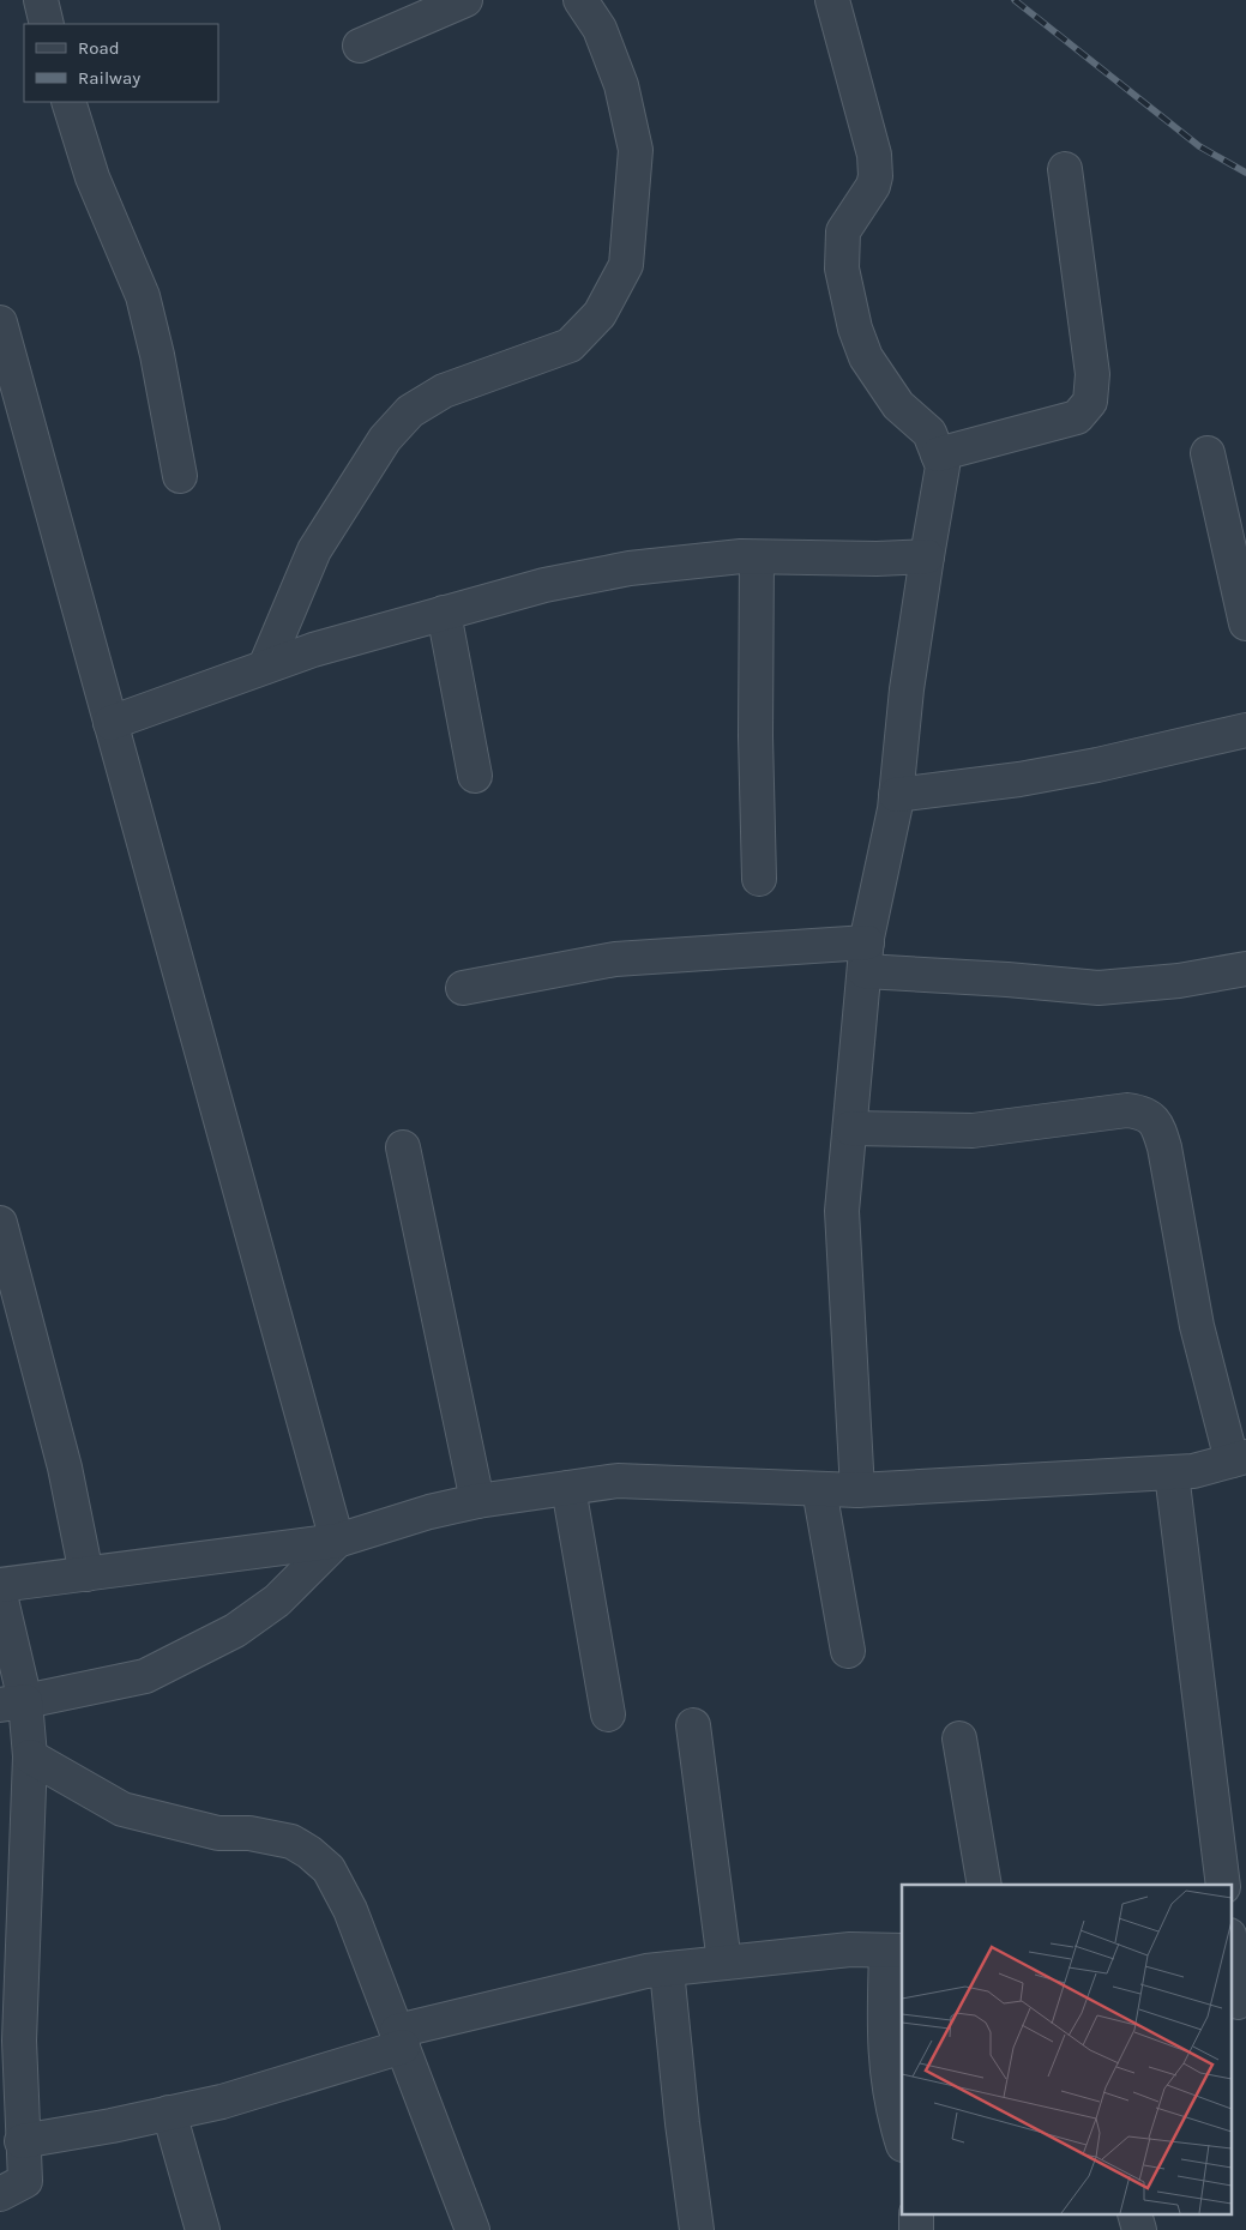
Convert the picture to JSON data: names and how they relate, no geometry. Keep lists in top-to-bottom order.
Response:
{
  "legend": ["Road", "Railway"]
}
